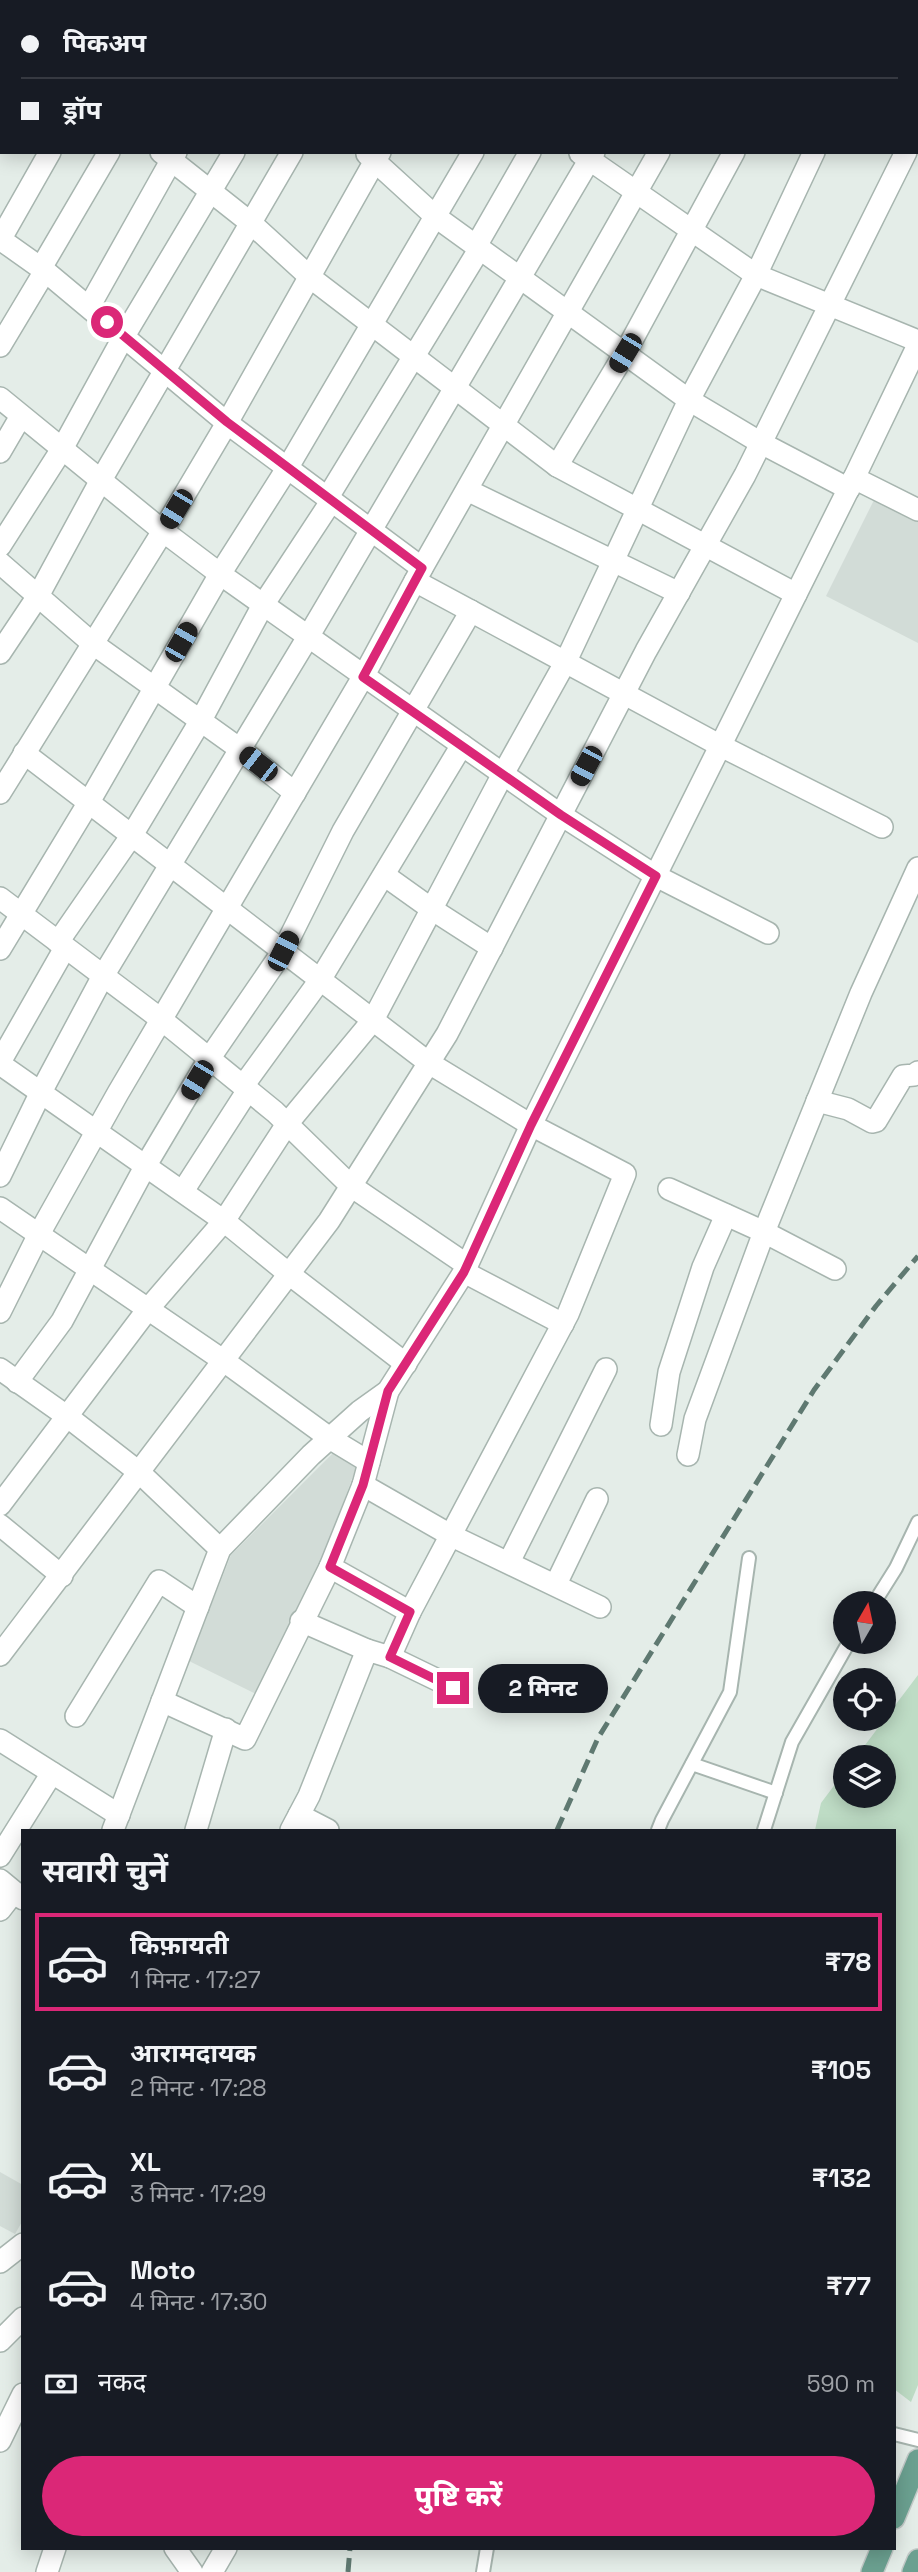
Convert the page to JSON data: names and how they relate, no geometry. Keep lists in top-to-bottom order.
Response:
{
  "north": "top",
  "page": {
    "banner": ["पिकअप", "ड्रॉप"],
    "bubble": "2 मिनट",
    "heading": "सवारी चुनें",
    "list": [
      {
        "name": "किफ़ायती",
        "note": "1 मिनट · 17:27",
        "value": "₹78"
      },
      {
        "name": "आरामदायक",
        "note": "2 मिनट · 17:28",
        "value": "₹105"
      },
      {
        "name": "XL",
        "note": "3 मिनट · 17:29",
        "value": "₹132"
      },
      {
        "name": "Moto",
        "note": "4 मिनट · 17:30",
        "value": "₹77"
      }
    ],
    "pay": ["नकद", "590 m"],
    "buttons": "पुष्टि करें"
  }
}
